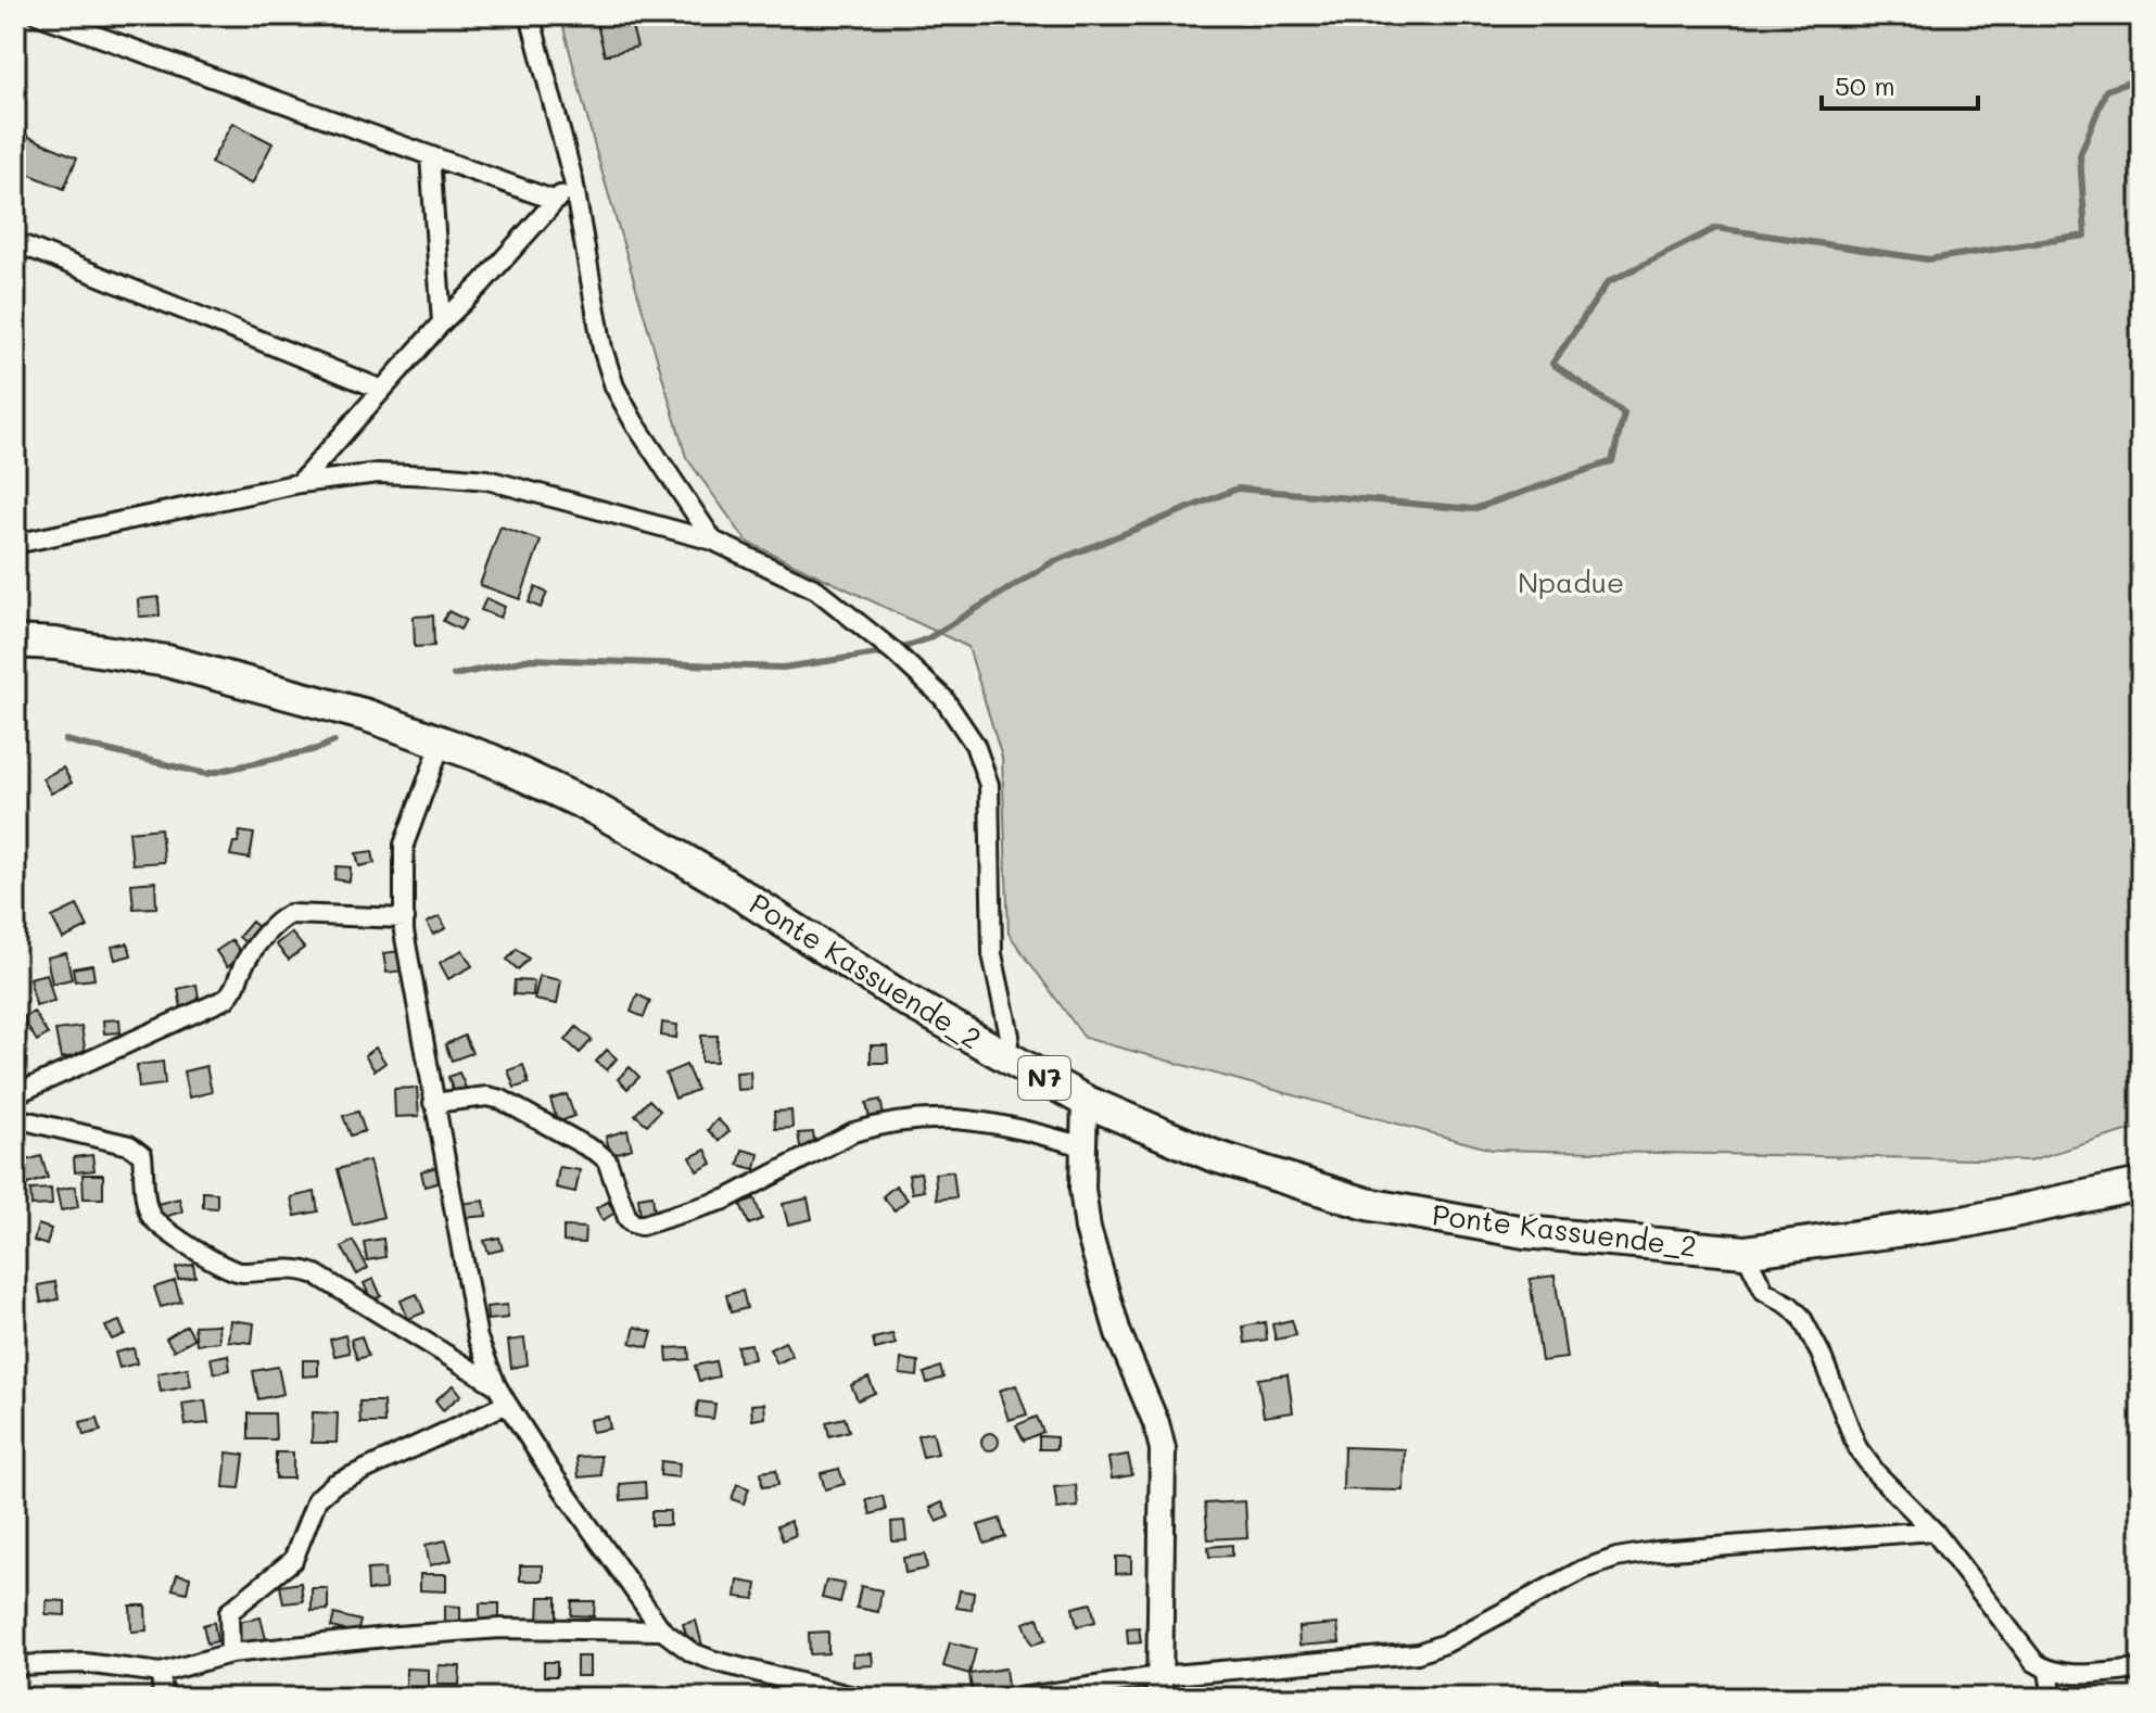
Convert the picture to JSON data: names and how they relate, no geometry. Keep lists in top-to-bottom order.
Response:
{
  "streets": {
    "highway": ["Ponte Kassuende_2", "N7"]
  },
  "parks": ["Npadue"],
  "scale_bar": "50 m"
}
